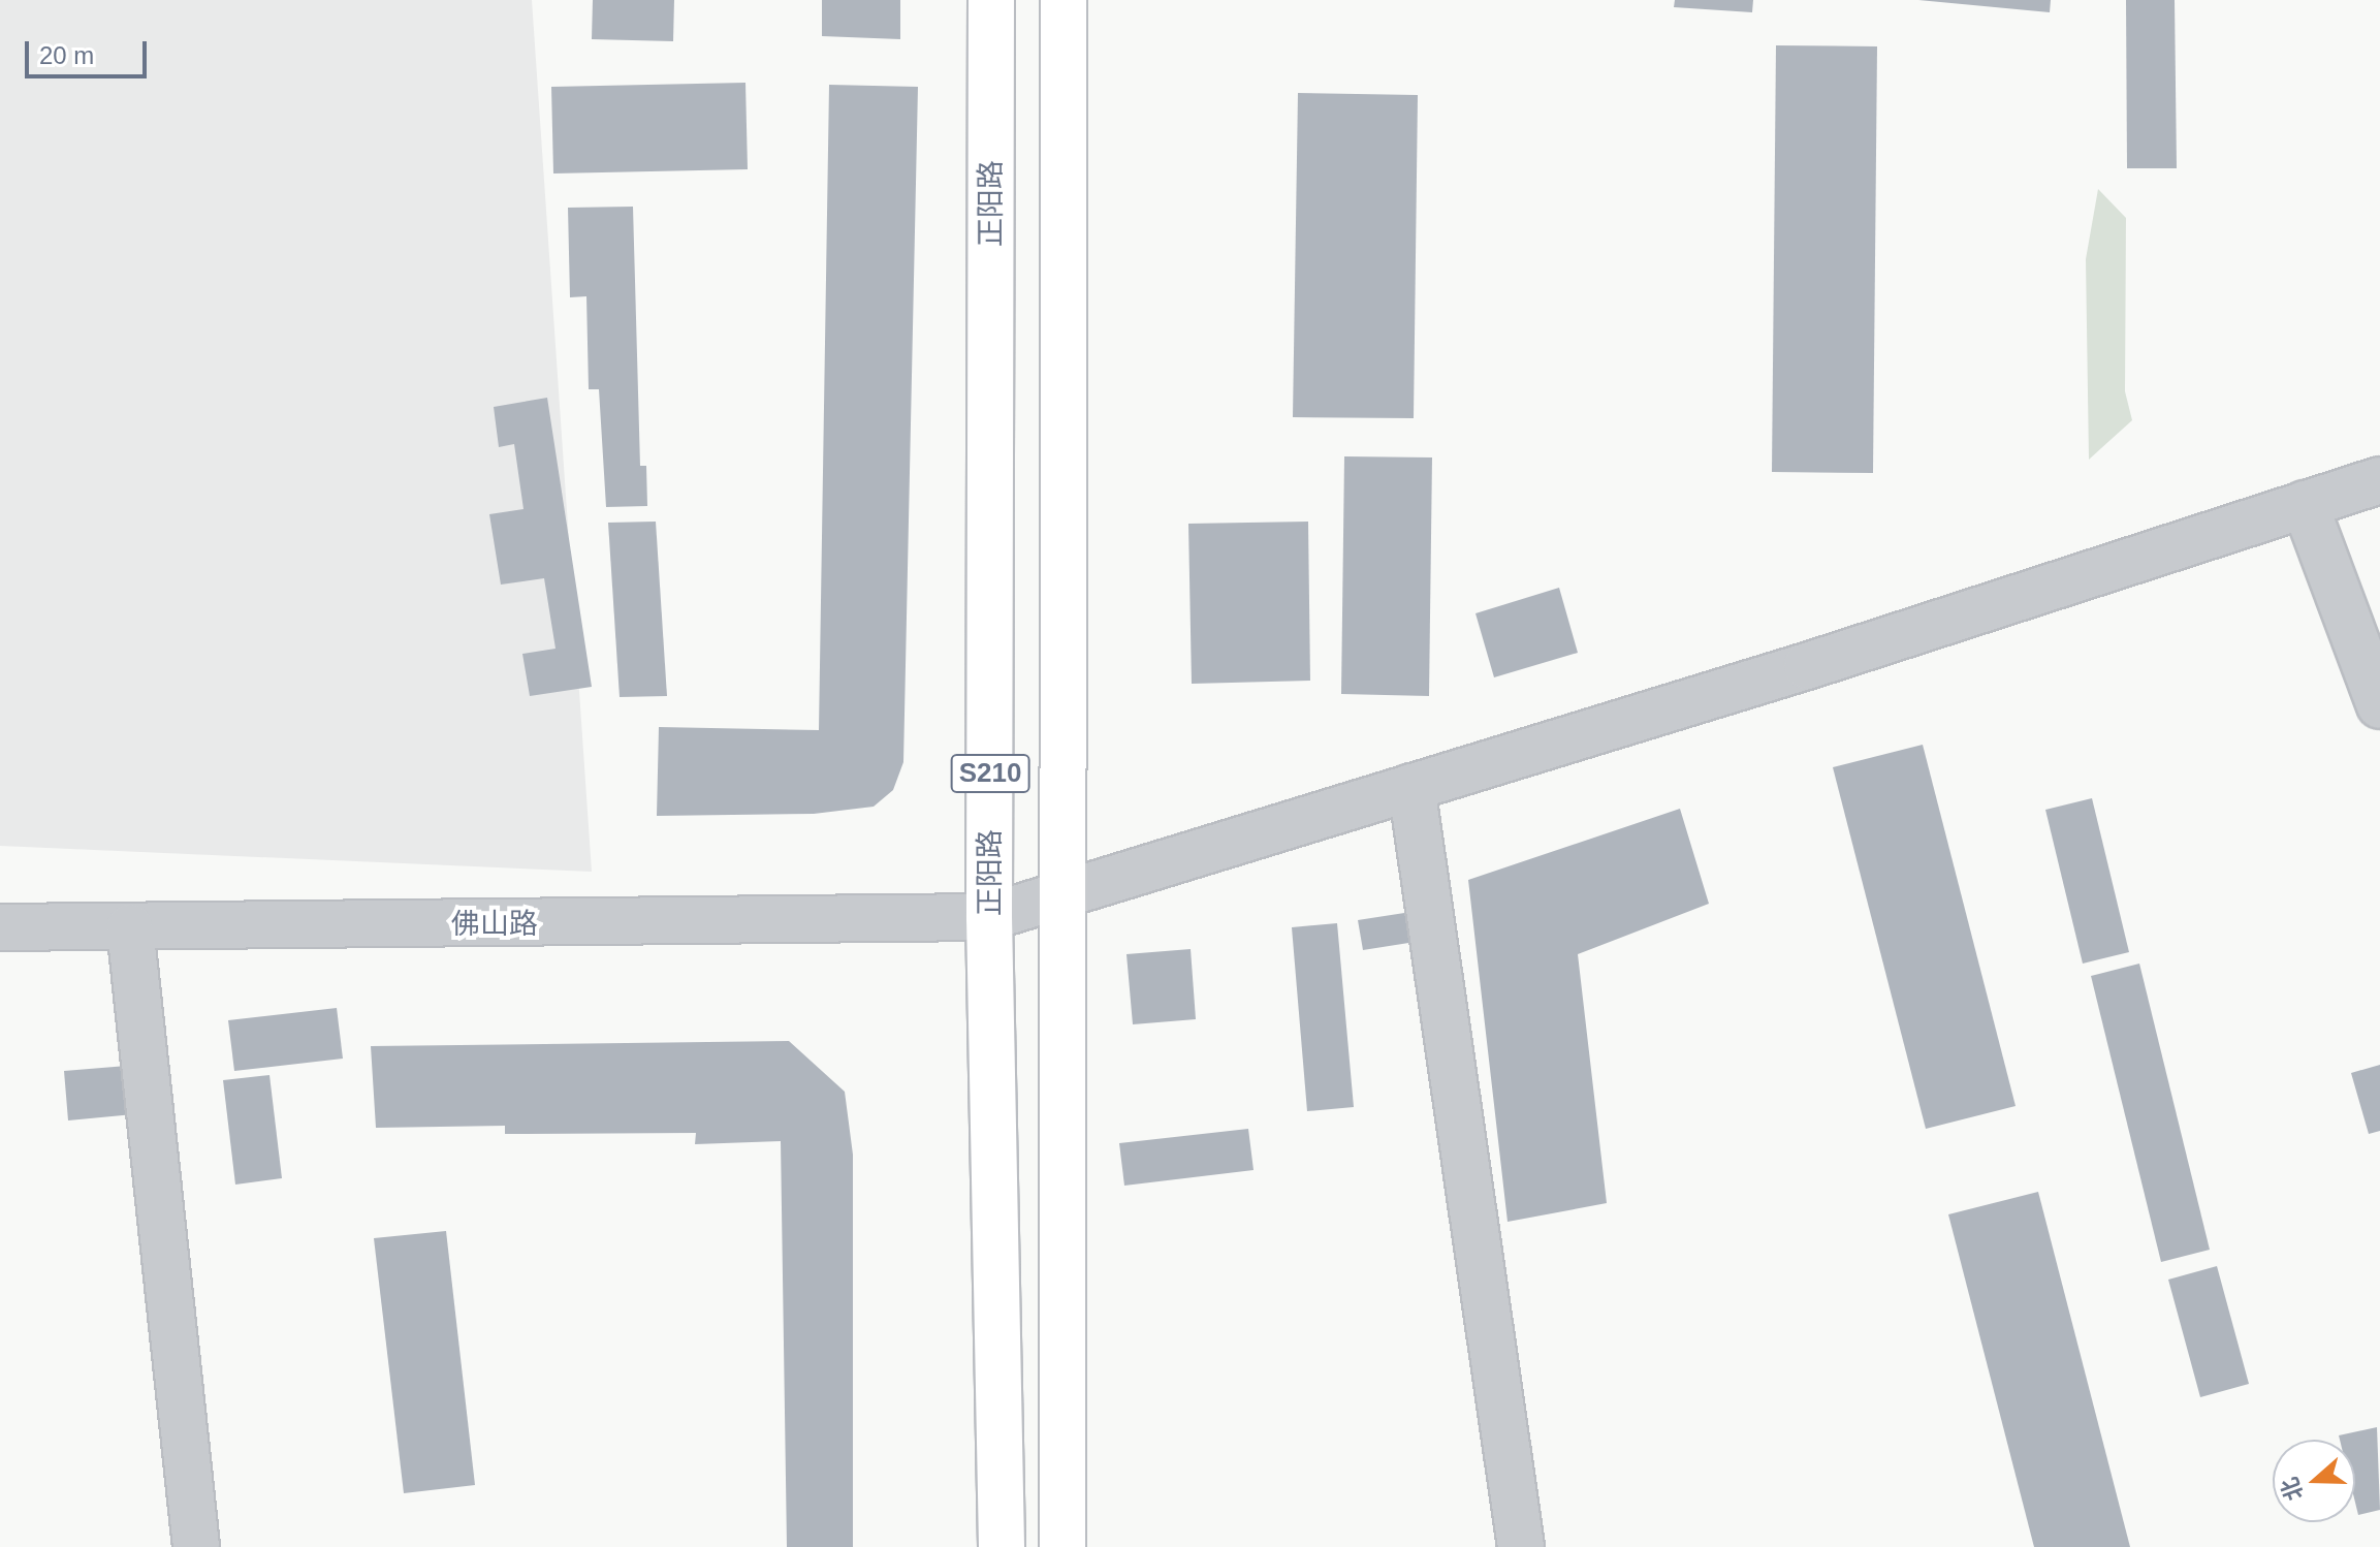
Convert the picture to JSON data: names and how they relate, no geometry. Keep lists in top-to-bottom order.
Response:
{
  "streets": {
    "main road": ["正阳路", "S210"],
    "street": ["佛山路"]
  },
  "crossings": [
    ["正阳路", "佛山路"]
  ],
  "scale_bar": "20 m",
  "north": "left"
}
